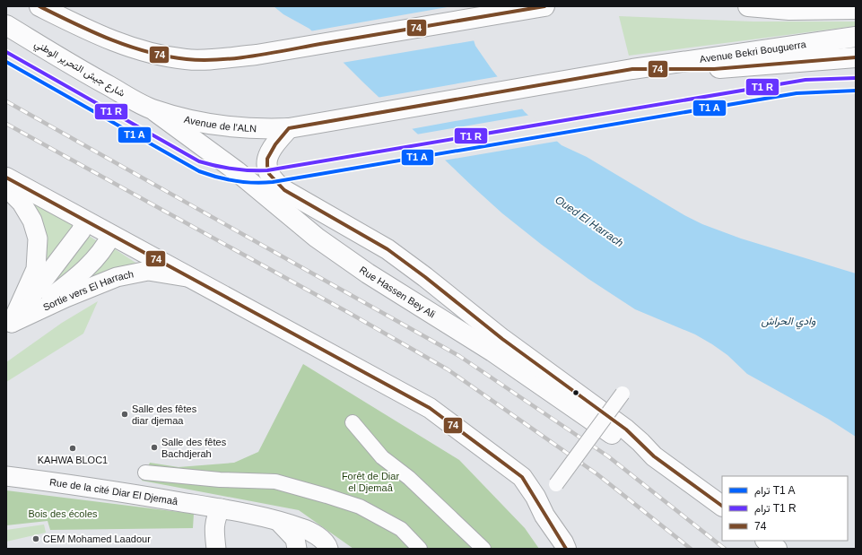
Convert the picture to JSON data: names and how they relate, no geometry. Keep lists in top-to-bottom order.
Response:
{
  "streets": {
    "main road": [
      "Avenue Bekri Bouguerra",
      "شارع جيش التحرير الوطني",
      "Avenue de l'ALN",
      "Rue Hassen Bey Ali"
    ],
    "street": ["Sortie vers El Harrach", "Rue de la cité Diar El Djemaâ"]
  },
  "crossings": [
    ["Avenue Bekri Bouguerra", "Avenue de l'ALN"],
    ["Avenue Bekri Bouguerra", "Rue Hassen Bey Ali"],
    ["شارع جيش التحرير الوطني", "Avenue de l'ALN"],
    ["شارع جيش التحرير الوطني", "Rue Hassen Bey Ali"],
    ["Avenue de l'ALN", "Rue Hassen Bey Ali"]
  ],
  "water": ["Oued El Harrach", "وادي الحراش"],
  "parks": ["Forêt de Diar el Djemaâ", "Bois des écoles"],
  "places": [
    "Salle des fêtes diar djemaa",
    "Salle des fêtes Bachdjerah",
    "KAHWA BLOC1",
    "CEM Mohamed Laadour"
  ],
  "lines": ["transit line 74"],
  "legend": ["ترام T1 A", "ترام T1 R", "74"]
}
